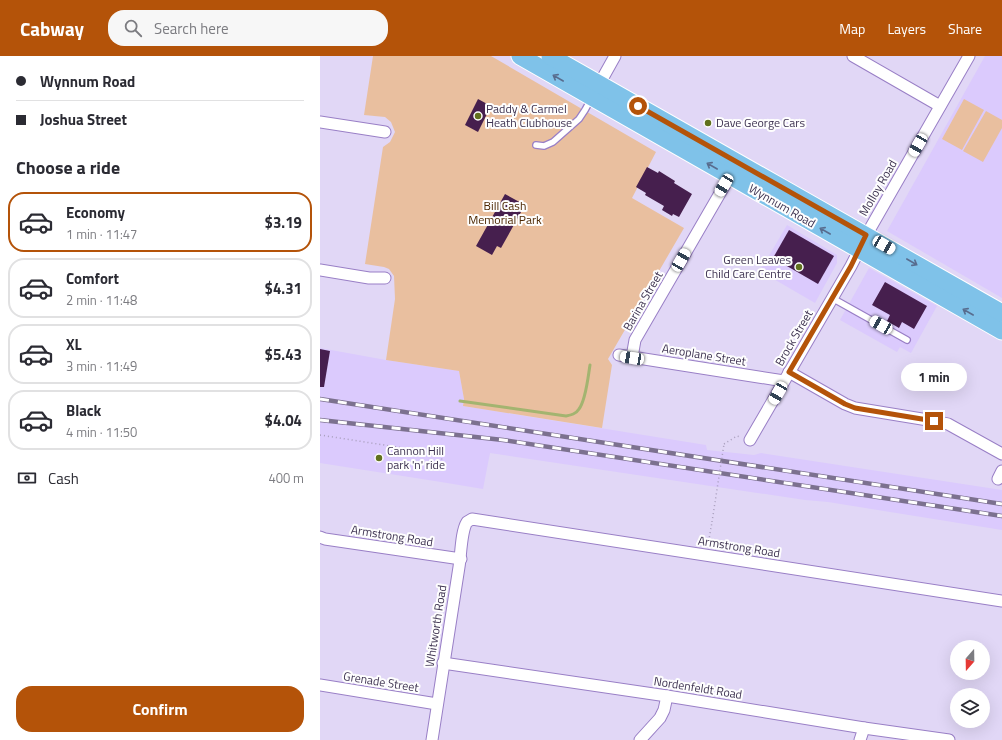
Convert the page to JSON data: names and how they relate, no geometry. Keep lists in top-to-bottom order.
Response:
{
  "streets": {
    "main road": ["Wynnum Road"],
    "street": [
      "Molloy Road",
      "Barina Street",
      "Brock Street",
      "Aeroplane Street",
      "Armstrong Road",
      "Whitworth Road",
      "Grenade Street",
      "Nordenfeldt Road"
    ]
  },
  "crossings": [
    ["Molloy Road", "Wynnum Road"],
    ["Molloy Road", "Brock Street"],
    ["Wynnum Road", "Barina Street"],
    ["Wynnum Road", "Brock Street"],
    ["Barina Street", "Aeroplane Street"],
    ["Brock Street", "Aeroplane Street"],
    ["Armstrong Road", "Whitworth Road"],
    ["Whitworth Road", "Grenade Street"],
    ["Whitworth Road", "Nordenfeldt Road"]
  ],
  "parks": ["Bill Cash Memorial Park"],
  "places": [
    "Paddy & Carmel Heath Clubhouse",
    "Dave George Cars",
    "Green Leaves Child Care Centre",
    "Cannon Hill park 'n' ride"
  ],
  "north": "bottom",
  "page": {
    "header": "Cabway",
    "search": "Search here",
    "nav": ["Map", "Layers", "Share"],
    "banner": ["Wynnum Road", "Joshua Street"],
    "heading": "Choose a ride",
    "list": [
      {
        "name": "Economy",
        "note": "1 min · 11:47",
        "value": "$3.19"
      },
      {
        "name": "Comfort",
        "note": "2 min · 11:48",
        "value": "$4.31"
      },
      {
        "name": "XL",
        "note": "3 min · 11:49",
        "value": "$5.43"
      },
      {
        "name": "Black",
        "note": "4 min · 11:50",
        "value": "$4.04"
      }
    ],
    "bubble": "1 min",
    "pay": ["Cash", "400 m"],
    "buttons": "Confirm"
  }
}
